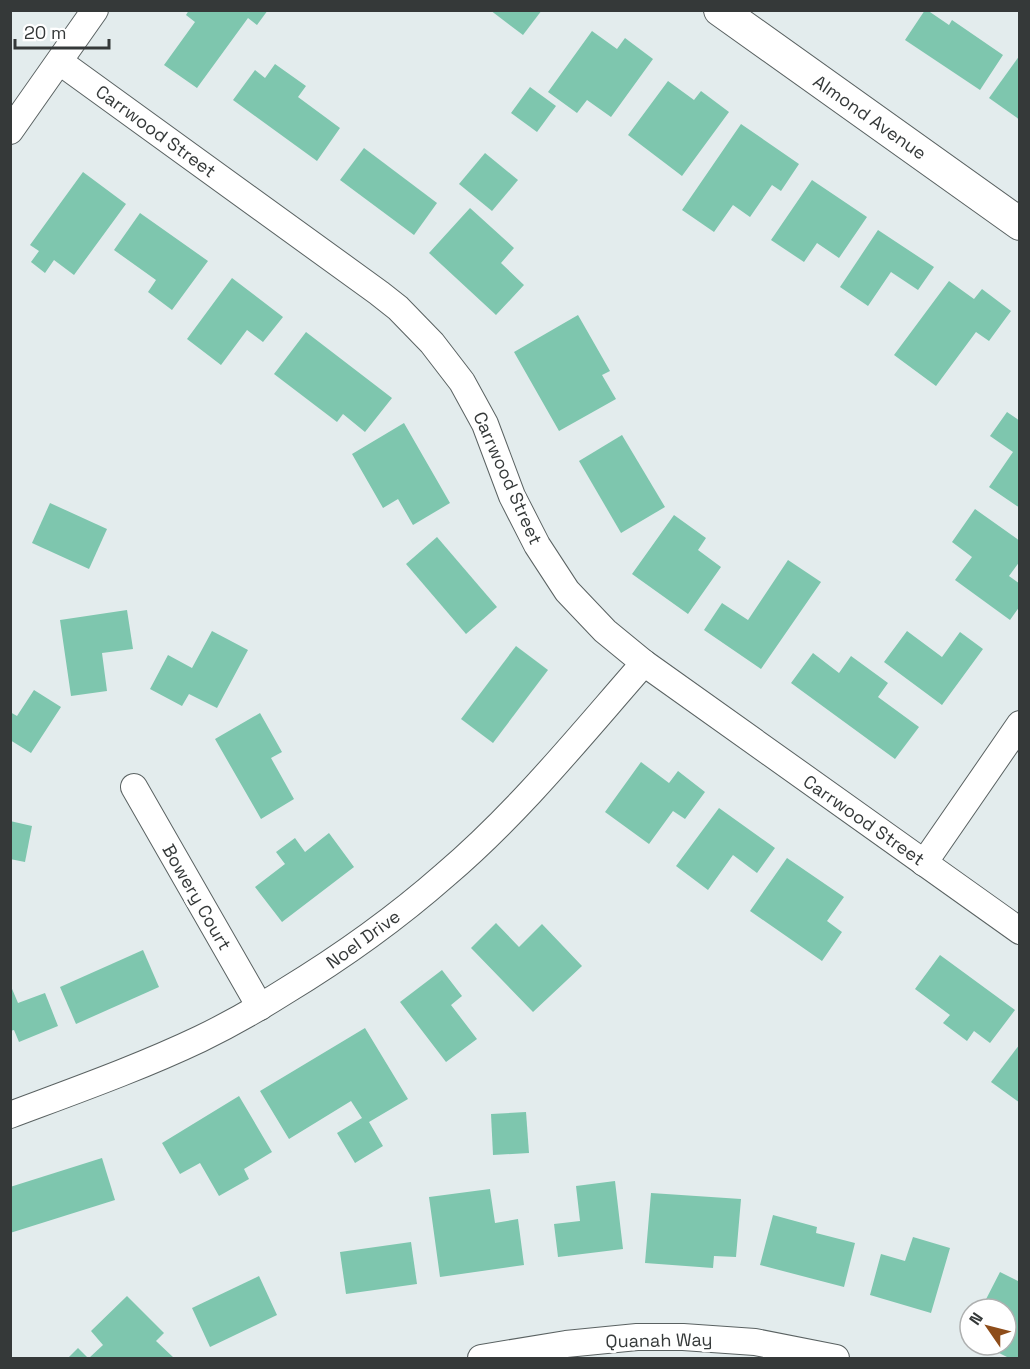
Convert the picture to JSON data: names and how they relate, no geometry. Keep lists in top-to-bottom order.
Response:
{
  "streets": {
    "street": [
      "Almond Avenue",
      "Carrwood Street",
      "Bowery Court",
      "Noel Drive",
      "Quanah Way"
    ]
  },
  "crossings": [
    ["Carrwood Street", "Noel Drive"],
    ["Bowery Court", "Noel Drive"]
  ],
  "scale_bar": "20 m",
  "north": "top left"
}
